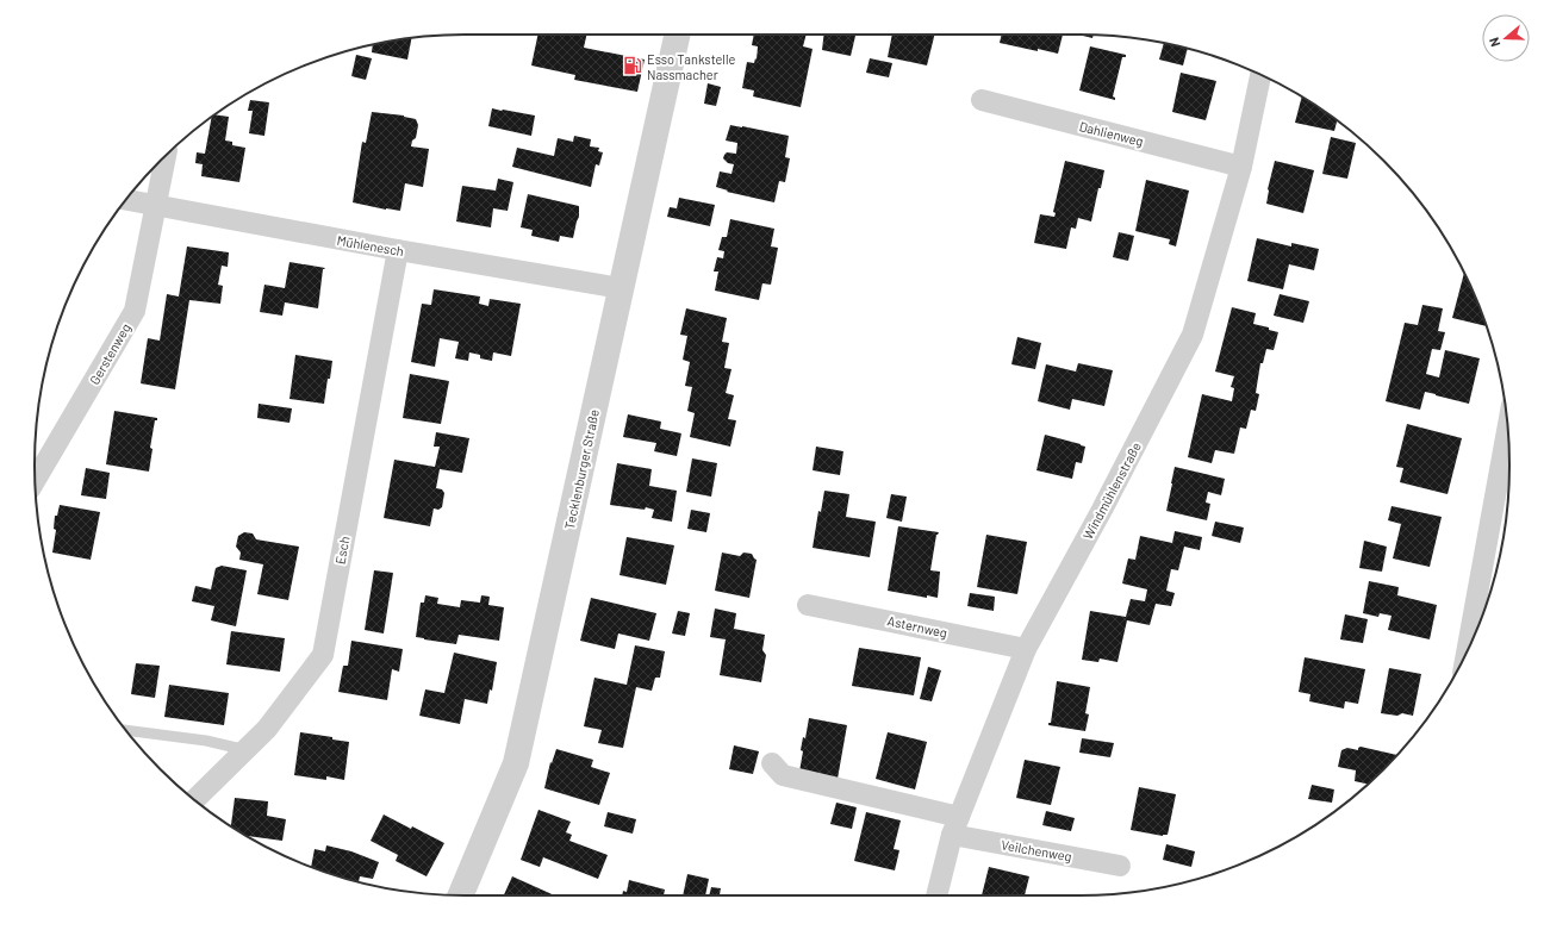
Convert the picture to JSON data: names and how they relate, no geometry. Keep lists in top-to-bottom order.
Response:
{
  "streets": {
    "street": [
      "Dahlienweg",
      "Mühlenesch",
      "Gerstenweg",
      "Tecklenburger Straße",
      "Windmühlenstraße",
      "Esch",
      "Asternweg",
      "Veilchenweg"
    ]
  },
  "crossings": [
    ["Dahlienweg", "Windmühlenstraße"],
    ["Mühlenesch", "Gerstenweg"],
    ["Mühlenesch", "Tecklenburger Straße"],
    ["Mühlenesch", "Esch"],
    ["Windmühlenstraße", "Asternweg"],
    ["Windmühlenstraße", "Veilchenweg"]
  ],
  "places": {
    "fuel station": ["Esso Tankstelle Nassmacher"]
  },
  "north": "left"
}
